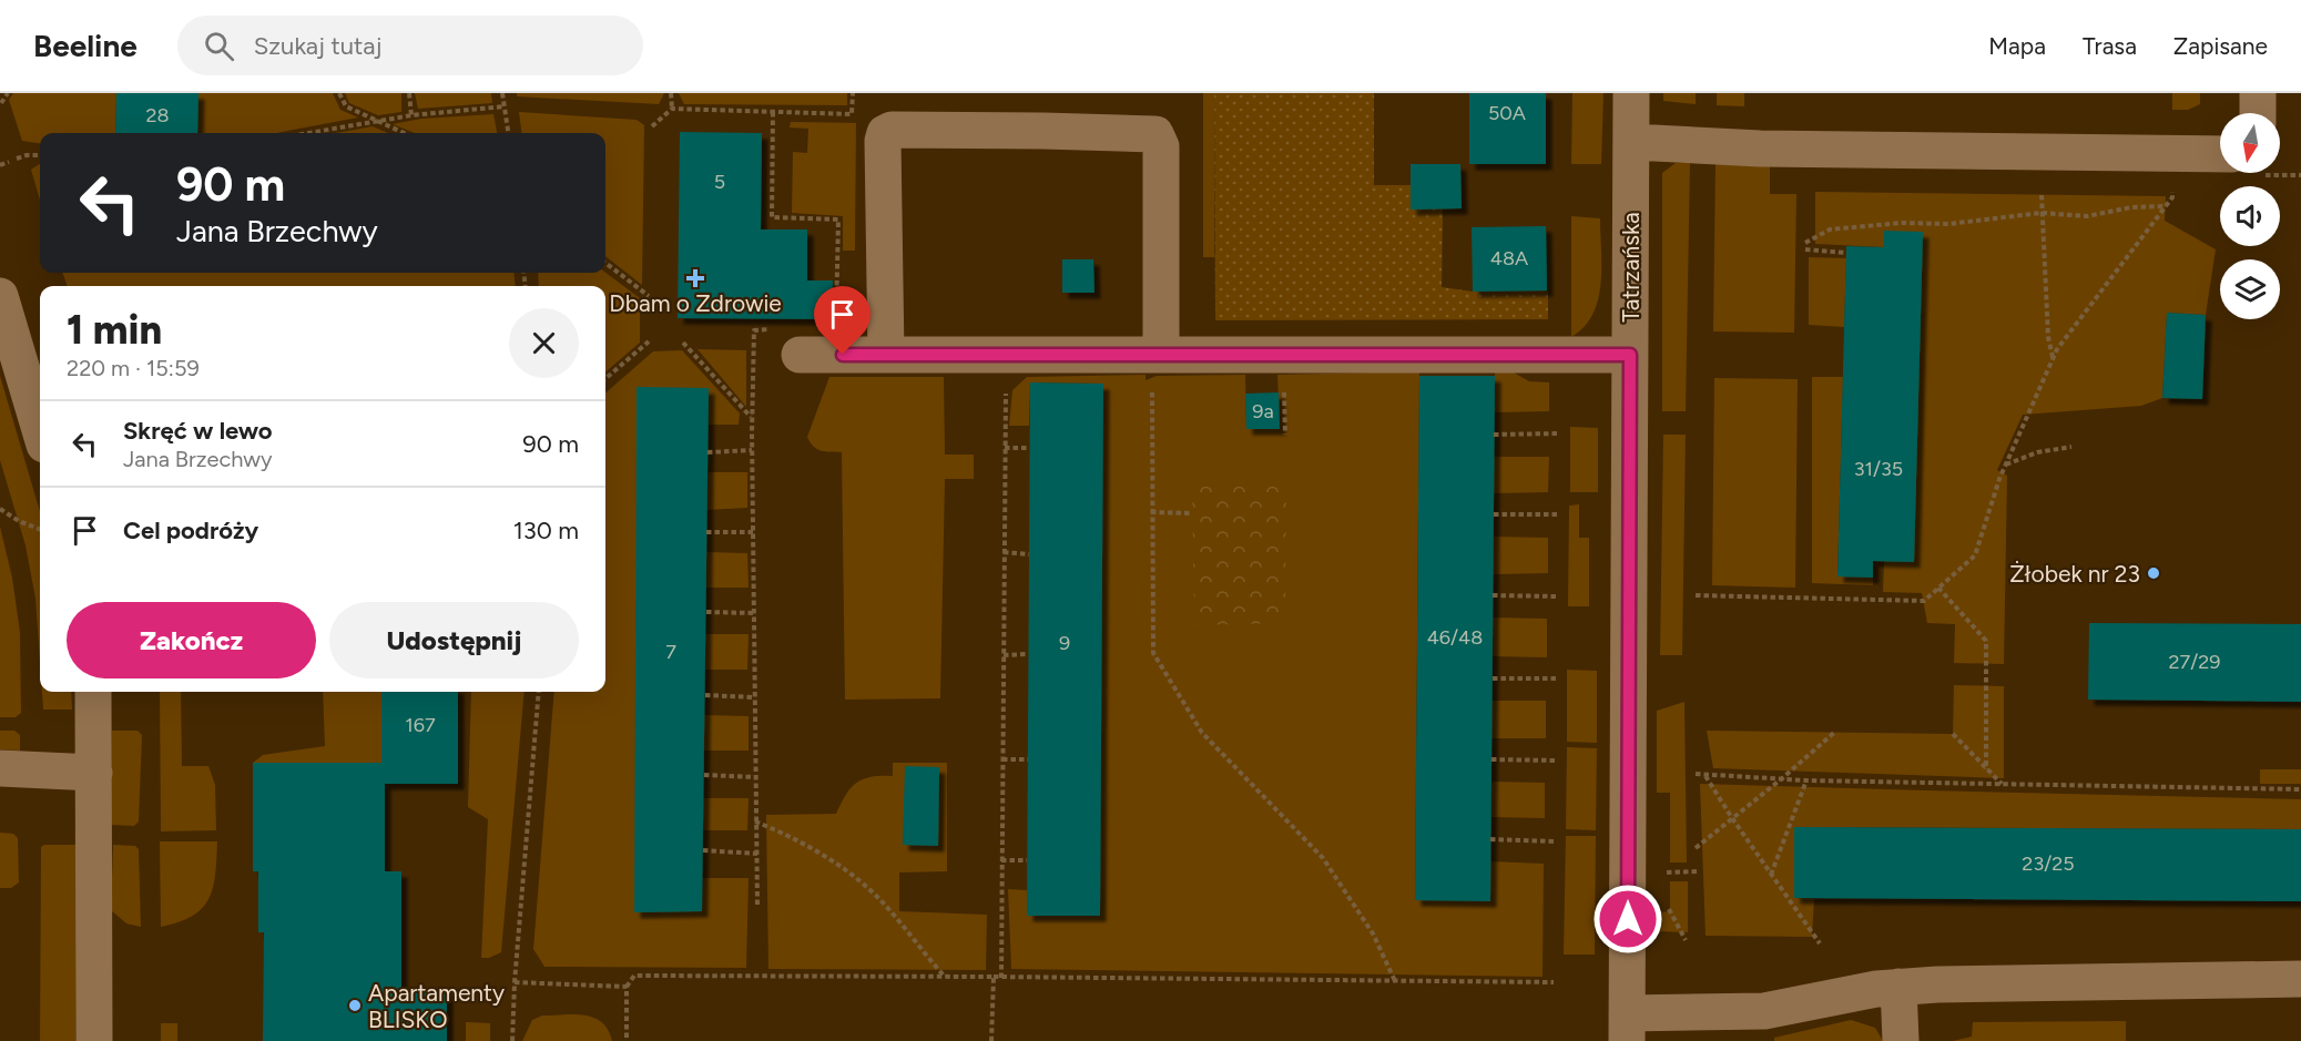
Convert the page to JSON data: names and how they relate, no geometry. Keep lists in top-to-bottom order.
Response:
{
  "streets": {
    "street": ["Tatrzańska"]
  },
  "places": {
    "health": ["Dbam o Zdrowie"],
    "other": ["Żłobek nr 23", "Apartamenty BLISKO"]
  },
  "house_numbers": [
    "50A",
    "28",
    "5",
    "48A",
    "9a",
    "31/35",
    "46/48",
    "9",
    "7",
    "27/29",
    "167",
    "23/25"
  ],
  "north": "bottom",
  "page": {
    "header": "Beeline",
    "search": "Szukaj tutaj",
    "nav": ["Mapa", "Trasa", "Zapisane"],
    "turn": ["90 m", "Jana Brzechwy"],
    "heading": ["1 min", "220 m · 15:59"],
    "list": [
      {
        "name": "Skręć w lewo",
        "note": "Jana Brzechwy",
        "value": "90 m"
      },
      {
        "name": "Cel podróży",
        "value": "130 m"
      }
    ],
    "buttons": ["Zakończ", "Udostępnij"]
  }
}
